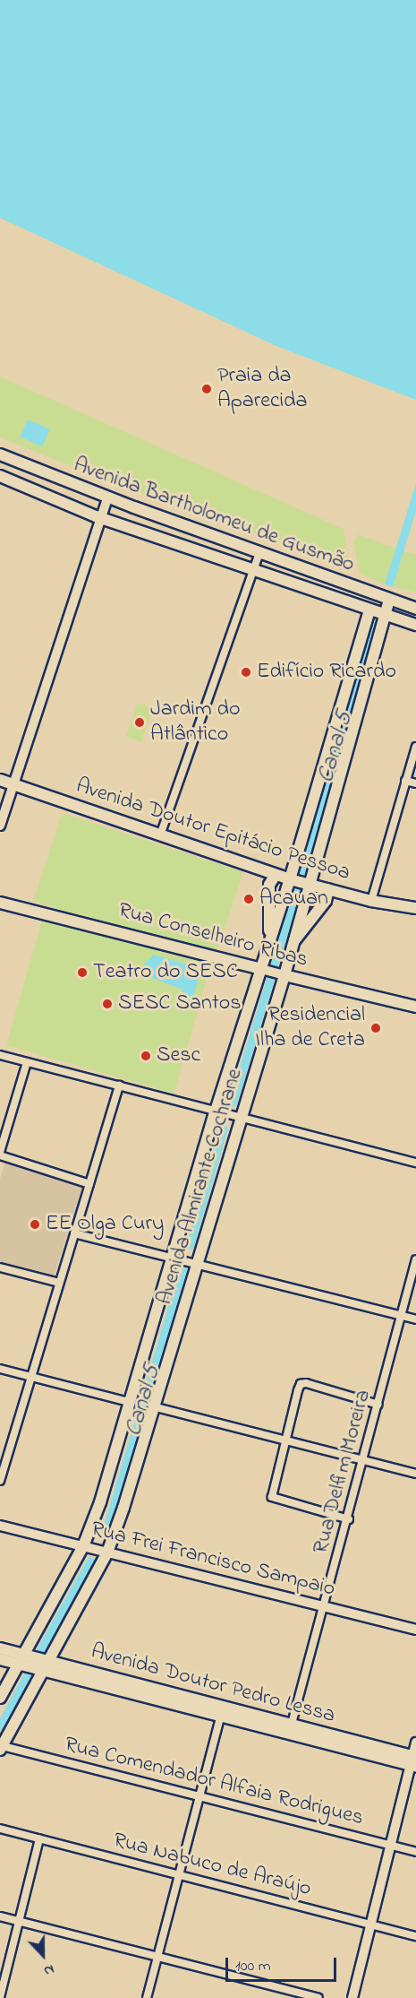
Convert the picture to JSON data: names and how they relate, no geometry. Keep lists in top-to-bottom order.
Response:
{
  "streets": {
    "main road": [
      "Avenida Bartholomeu de Gusmão",
      "Avenida Doutor Epitácio Pessoa",
      "Rua Conselheiro Ribas",
      "Avenida Almirante Cochrane",
      "Avenida Doutor Pedro Lessa"
    ],
    "street": [
      "Rua Delfim Moreira",
      "Rua Frei Francisco Sampaio",
      "Rua Comendador Alfaia Rodrigues",
      "Rua Nabuco de Araújo"
    ]
  },
  "crossings": [
    ["Avenida Bartholomeu de Gusmão", "Avenida Almirante Cochrane"],
    ["Avenida Doutor Epitácio Pessoa", "Avenida Almirante Cochrane"],
    ["Rua Conselheiro Ribas", "Avenida Almirante Cochrane"],
    ["Avenida Almirante Cochrane", "Rua Frei Francisco Sampaio"],
    ["Avenida Almirante Cochrane", "Avenida Doutor Pedro Lessa"],
    ["Avenida Almirante Cochrane", "Rua Comendador Alfaia Rodrigues"],
    ["Rua Delfim Moreira", "Rua Frei Francisco Sampaio"],
    ["Rua Delfim Moreira", "Avenida Doutor Pedro Lessa"]
  ],
  "water": ["Canal 5"],
  "places": [
    "Praia da Aparecida",
    "Edifício Ricardo",
    "Jardim do Atlântico",
    "Acauan",
    "Teatro do SESC",
    "SESC Santos",
    "Residencial Ilha de Creta",
    "Sesc",
    "EE Olga Cury"
  ],
  "scale_bar": "100 m",
  "north": "bottom"
}
